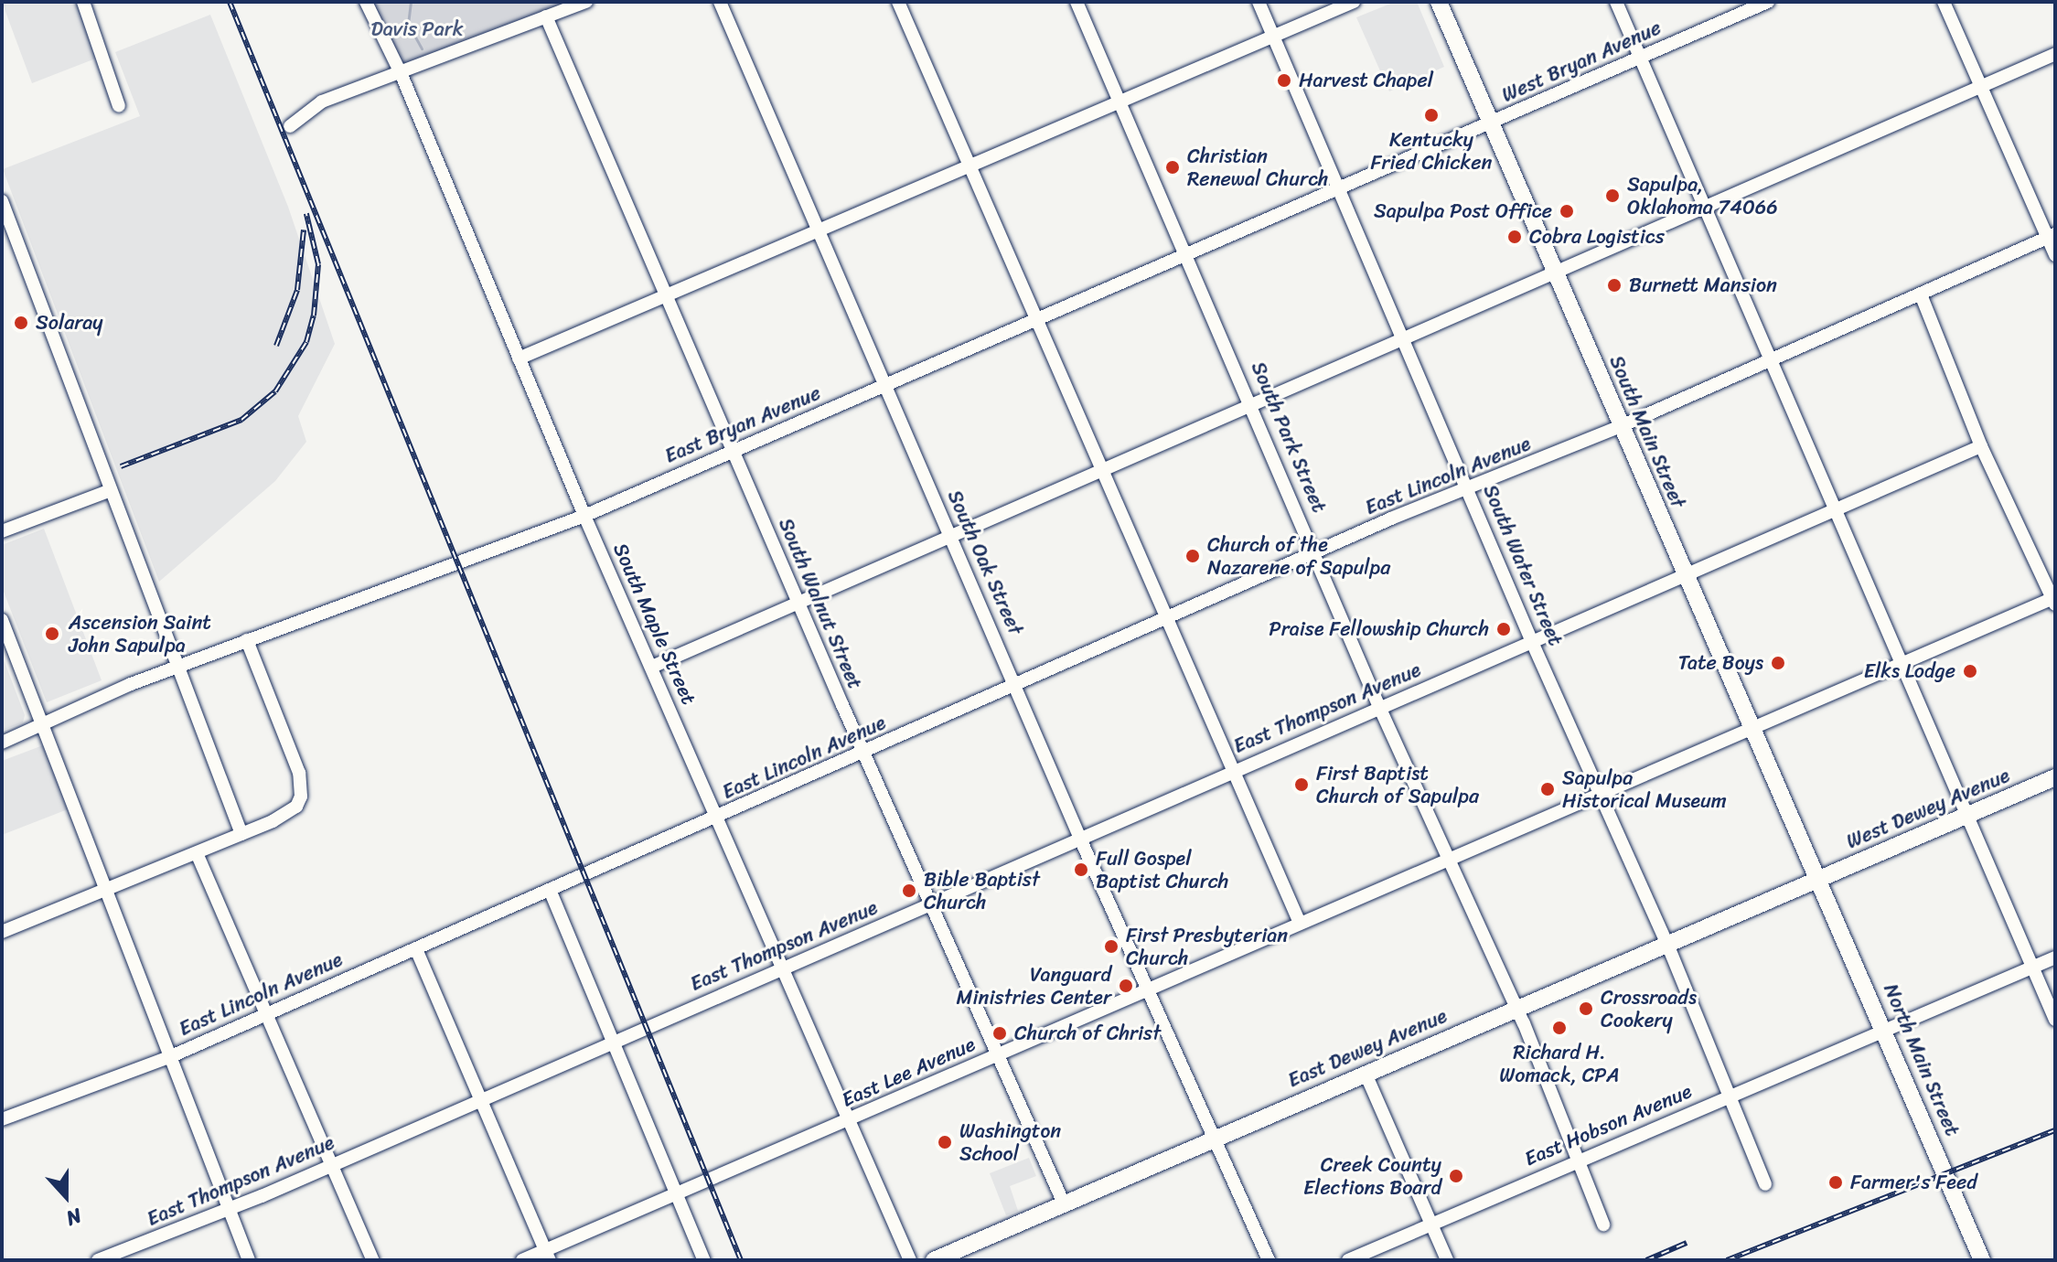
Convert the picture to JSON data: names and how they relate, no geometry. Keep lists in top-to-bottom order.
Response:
{
  "streets": {
    "main road": [
      "South Main Street",
      "West Dewey Avenue",
      "East Dewey Avenue",
      "North Main Street"
    ],
    "street": [
      "West Bryan Avenue",
      "East Bryan Avenue",
      "South Park Street",
      "East Lincoln Avenue",
      "South Oak Street",
      "South Water Street",
      "South Walnut Street",
      "South Maple Street",
      "East Thompson Avenue",
      "East Lee Avenue",
      "East Hobson Avenue"
    ]
  },
  "crossings": [
    ["West Bryan Avenue", "East Bryan Avenue"],
    ["West Bryan Avenue", "South Main Street"],
    ["East Bryan Avenue", "South Main Street"],
    ["East Bryan Avenue", "South Park Street"],
    ["East Bryan Avenue", "South Oak Street"],
    ["East Bryan Avenue", "South Water Street"],
    ["East Bryan Avenue", "South Walnut Street"],
    ["East Bryan Avenue", "South Maple Street"],
    ["South Main Street", "East Lincoln Avenue"],
    ["South Main Street", "East Thompson Avenue"],
    ["South Main Street", "West Dewey Avenue"],
    ["South Main Street", "East Dewey Avenue"],
    ["South Main Street", "North Main Street"],
    ["South Main Street", "East Lee Avenue"],
    ["South Park Street", "East Lincoln Avenue"],
    ["South Park Street", "East Thompson Avenue"],
    ["South Park Street", "East Dewey Avenue"],
    ["South Park Street", "East Lee Avenue"],
    ["South Park Street", "East Hobson Avenue"],
    ["East Lincoln Avenue", "South Oak Street"],
    ["East Lincoln Avenue", "South Water Street"],
    ["East Lincoln Avenue", "South Walnut Street"],
    ["East Lincoln Avenue", "South Maple Street"],
    ["South Oak Street", "East Thompson Avenue"],
    ["South Oak Street", "East Dewey Avenue"],
    ["South Oak Street", "East Lee Avenue"],
    ["South Water Street", "East Thompson Avenue"],
    ["South Water Street", "East Dewey Avenue"],
    ["South Water Street", "East Lee Avenue"],
    ["South Water Street", "East Hobson Avenue"],
    ["South Walnut Street", "East Thompson Avenue"],
    ["South Walnut Street", "East Dewey Avenue"],
    ["South Walnut Street", "East Lee Avenue"],
    ["South Maple Street", "East Thompson Avenue"],
    ["South Maple Street", "East Lee Avenue"],
    ["West Dewey Avenue", "East Dewey Avenue"],
    ["West Dewey Avenue", "North Main Street"],
    ["East Dewey Avenue", "North Main Street"],
    ["North Main Street", "East Hobson Avenue"]
  ],
  "parks": ["Davis Park"],
  "places": [
    "Harvest Chapel",
    "Kentucky Fried Chicken",
    "Christian Renewal Church",
    "Sapulpa, Oklahoma 74066",
    "Sapulpa Post Office",
    "Cobra Logistics",
    "Burnett Mansion",
    "Solaray",
    "Church of the Nazarene of Sapulpa",
    "Praise Fellowship Church",
    "Ascension Saint John Sapulpa",
    "Tate Boys",
    "Elks Lodge",
    "First Baptist Church of Sapulpa",
    "Sapulpa Historical Museum",
    "Full Gospel Baptist Church",
    "Bible Baptist Church",
    "First Presbyterian Church",
    "Vanguard Ministries Center",
    "Crossroads Cookery",
    "Richard H. Womack, CPA",
    "Church of Christ",
    "Washington School",
    "Creek County Elections Board",
    "Farmer's Feed"
  ],
  "north": "bottom"
}
